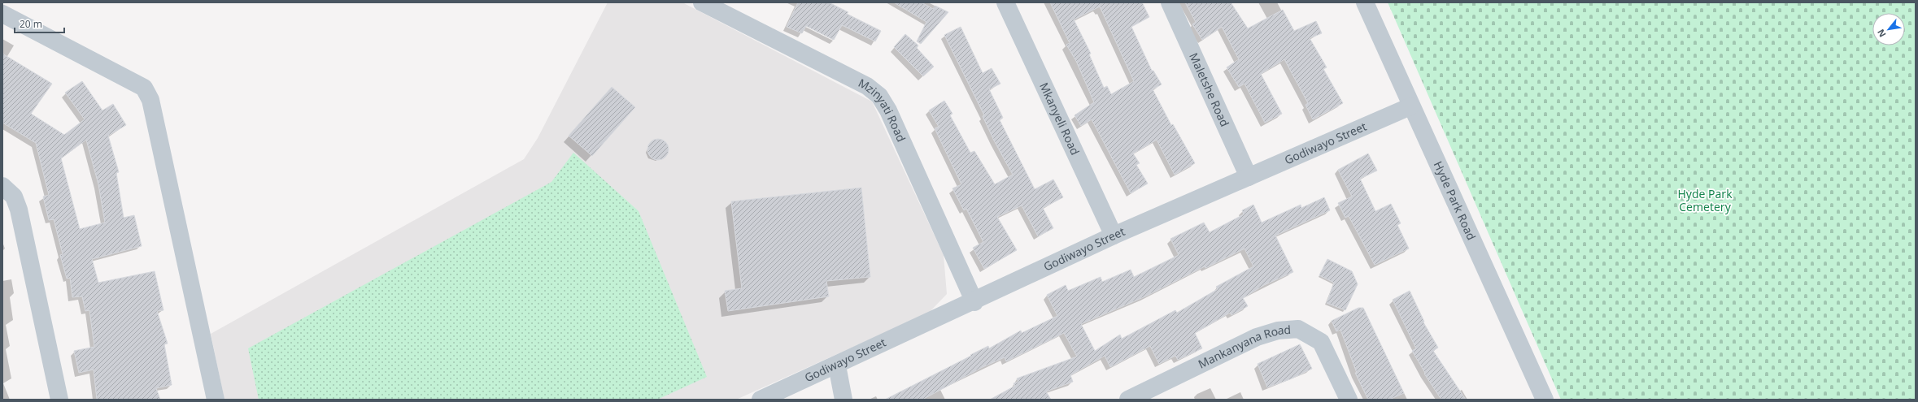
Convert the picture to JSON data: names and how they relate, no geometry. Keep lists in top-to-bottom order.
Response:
{
  "streets": {
    "street": [
      "Maletshe Road",
      "Mzinyati Road",
      "Mkanyeli Road",
      "Godiwayo Street",
      "Hyde Park Road",
      "Mankanyana Road"
    ]
  },
  "crossings": [
    ["Maletshe Road", "Godiwayo Street"],
    ["Mzinyati Road", "Godiwayo Street"],
    ["Mkanyeli Road", "Godiwayo Street"],
    ["Godiwayo Street", "Hyde Park Road"]
  ],
  "parks": ["Hyde Park Cemetery"],
  "scale_bar": "20 m",
  "north": "bottom left"
}
